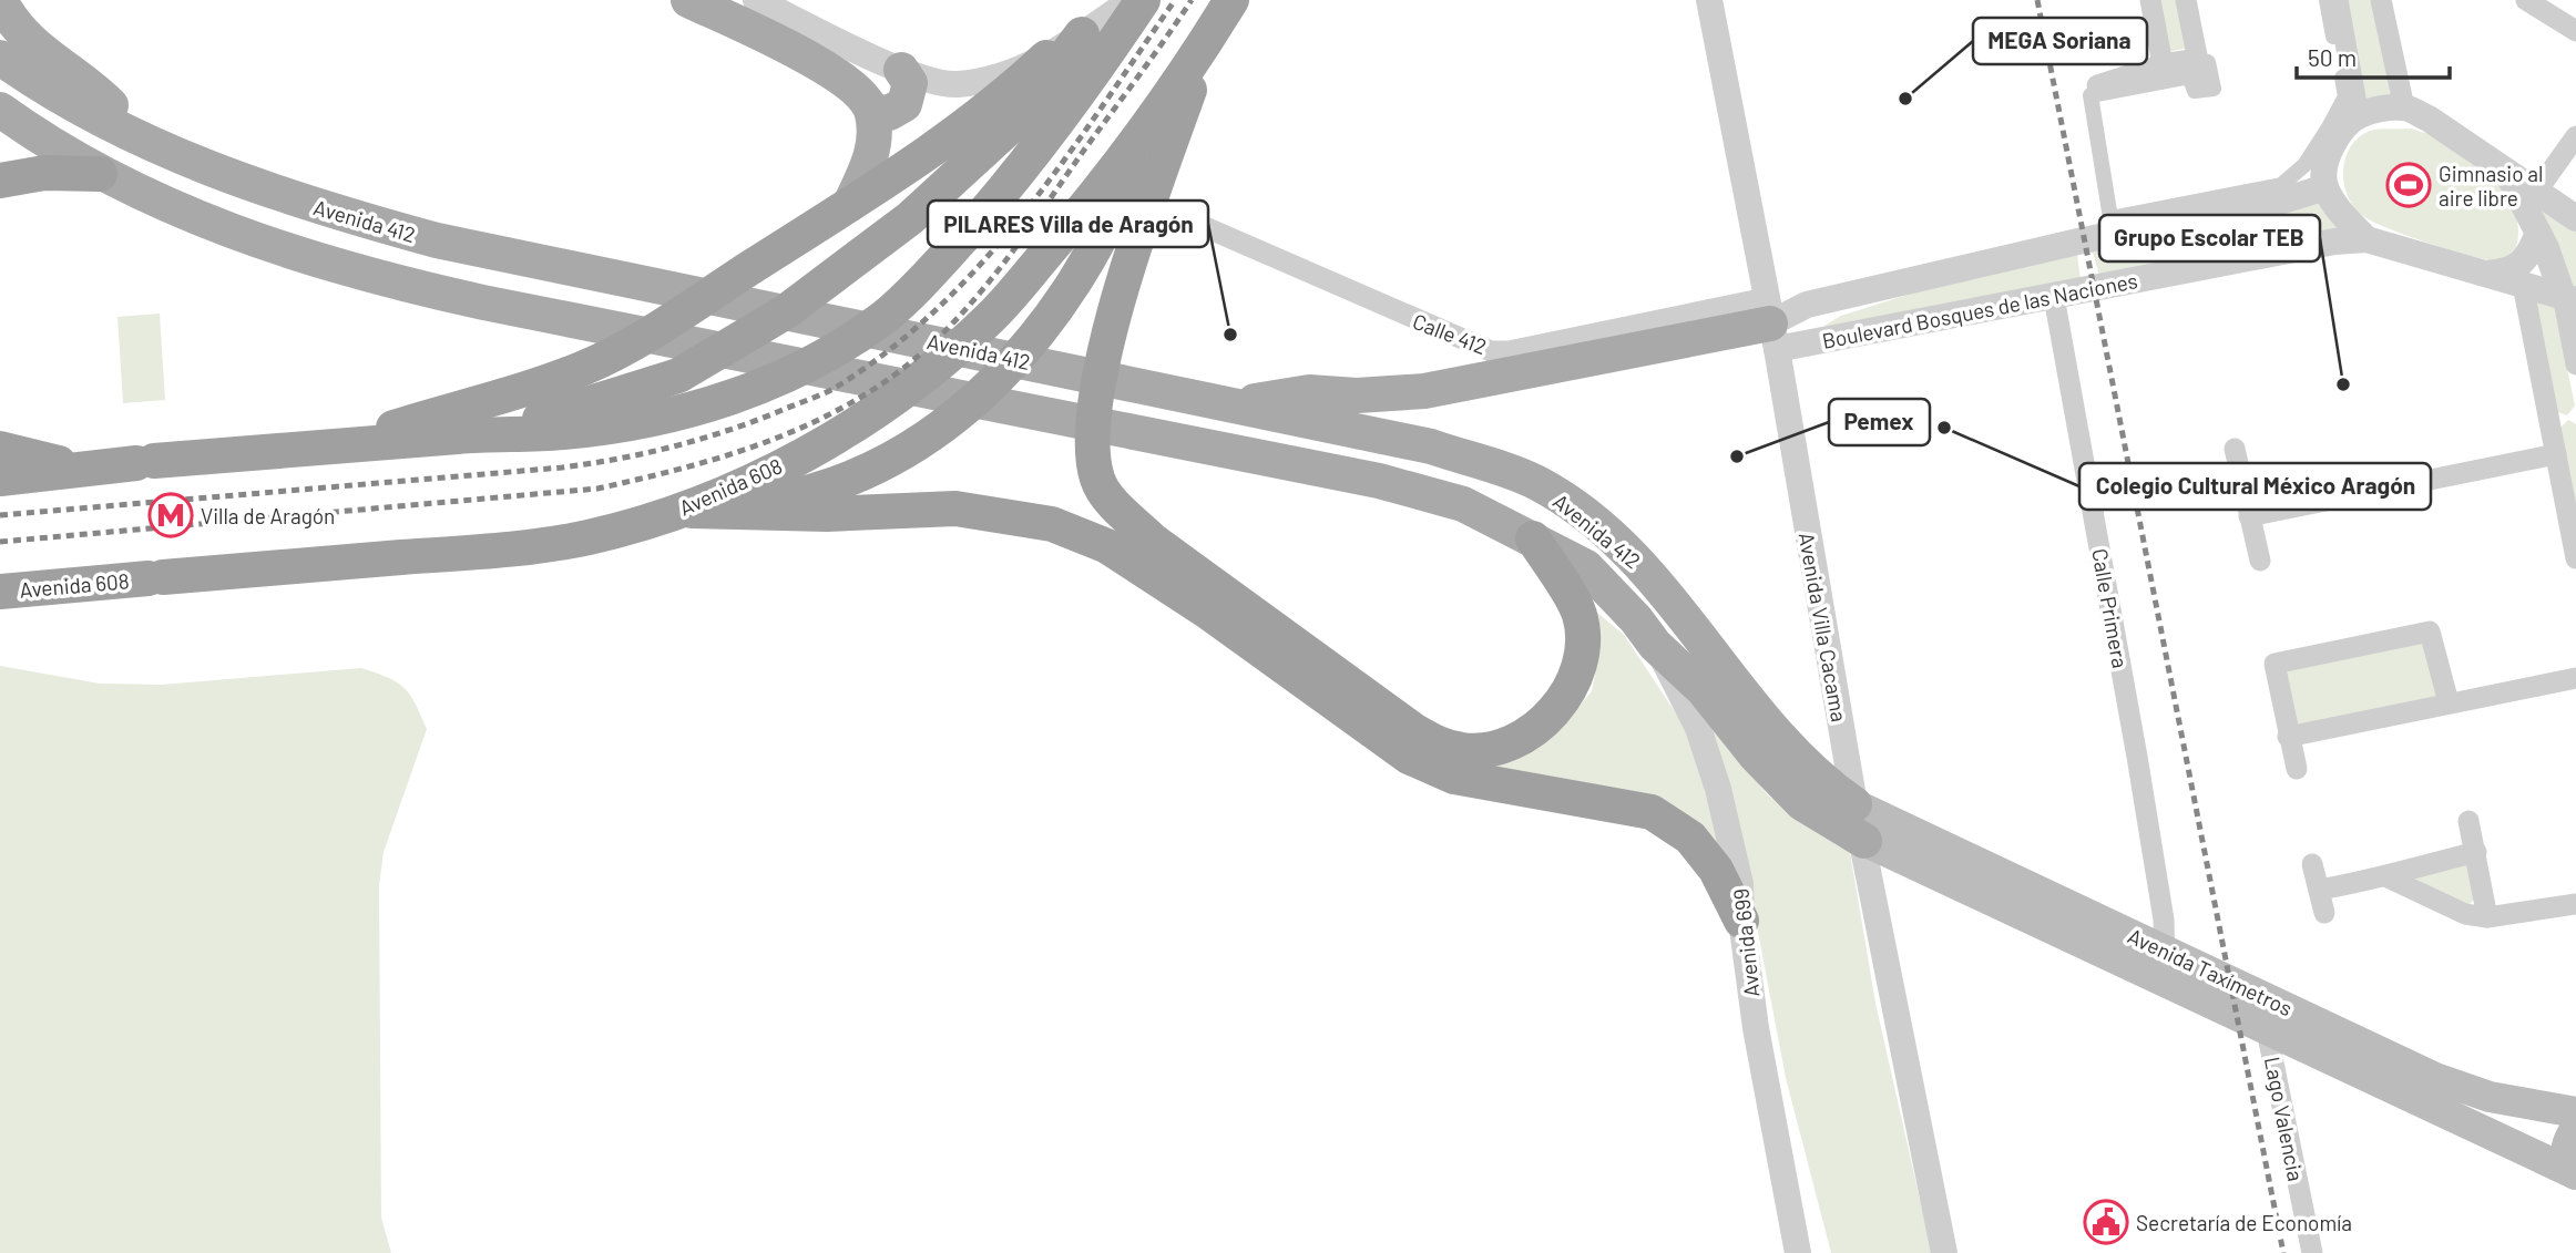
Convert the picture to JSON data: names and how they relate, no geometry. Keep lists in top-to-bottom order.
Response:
{
  "streets": {
    "highway": ["Avenida 608"],
    "main road": ["Avenida 412", "Avenida Taxímetros"],
    "street": [
      "Boulevard Bosques de las Naciones",
      "Calle 412",
      "Calle Primera",
      "Avenida Villa Cacama",
      "Avenida 699",
      "Lago Valencia"
    ]
  },
  "crossings": [
    ["Avenida 412", "Avenida Villa Cacama"],
    ["Avenida 412", "Avenida 699"],
    ["Avenida 412", "Avenida Taxímetros"],
    ["Boulevard Bosques de las Naciones", "Calle 412"],
    ["Boulevard Bosques de las Naciones", "Calle Primera"],
    ["Boulevard Bosques de las Naciones", "Avenida Villa Cacama"],
    ["Calle 412", "Avenida Villa Cacama"],
    ["Calle Primera", "Avenida Taxímetros"],
    ["Avenida Villa Cacama", "Avenida Taxímetros"],
    ["Avenida Taxímetros", "Lago Valencia"]
  ],
  "places": {
    "other": [
      "MEGA Soriana",
      "PILARES Villa de Aragón",
      "Grupo Escolar TEB",
      "Colegio Cultural México Aragón",
      "Pemex"
    ],
    "sports": ["Gimnasio al aire libre"],
    "metro station": ["Villa de Aragón"],
    "public building": ["Secretaría de Economía"]
  },
  "scale_bar": "50 m"
}
